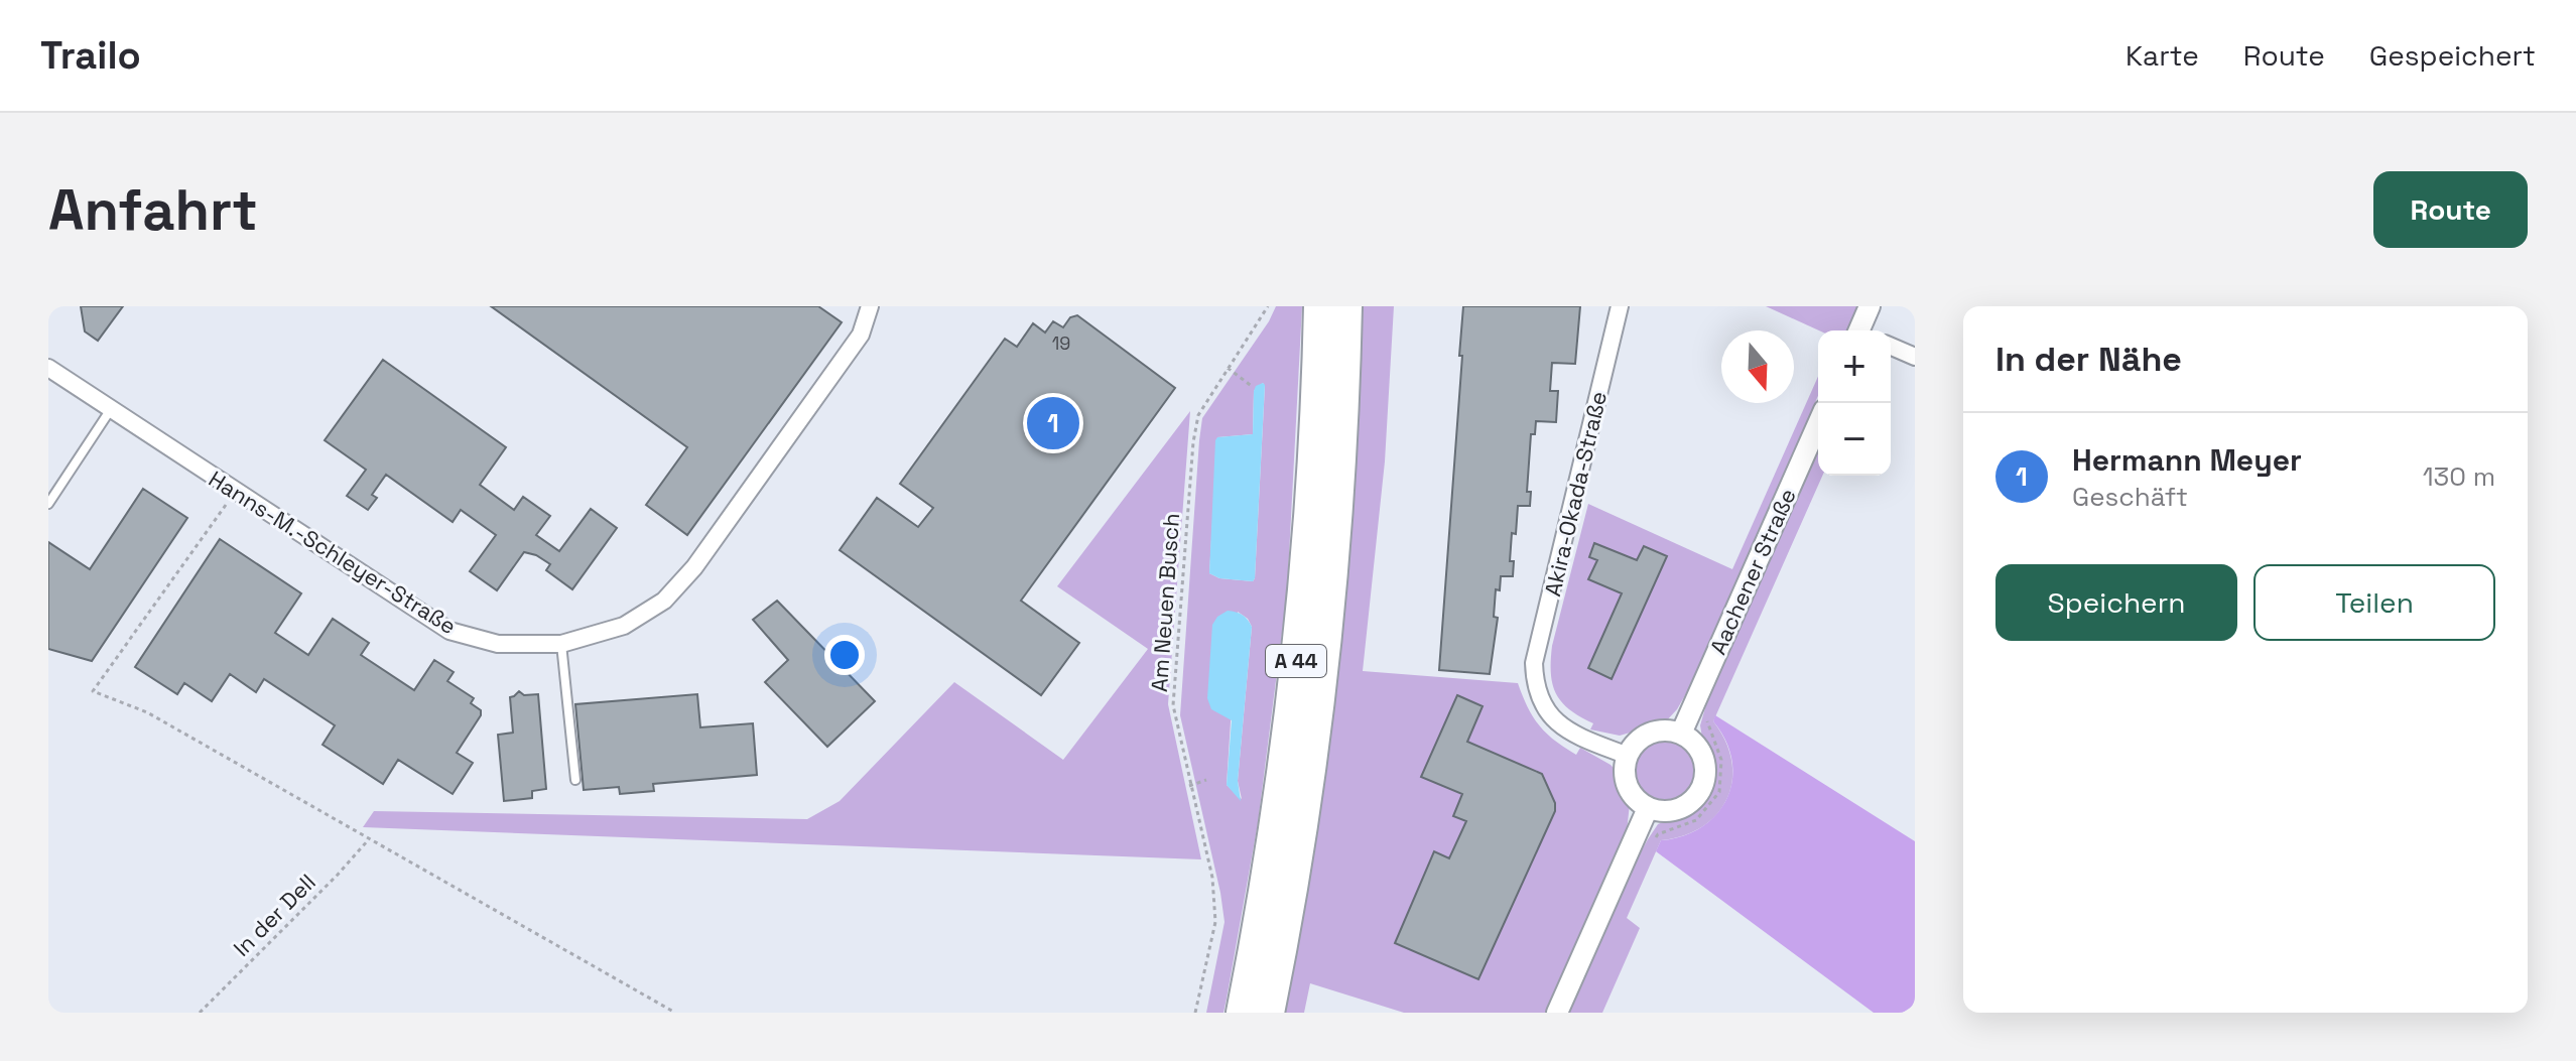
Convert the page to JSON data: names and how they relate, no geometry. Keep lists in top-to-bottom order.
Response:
{
  "streets": {
    "highway": ["A 44"],
    "street": ["Akira-Okada-Straße", "Hanns-M.-Schleyer-Straße", "Aachener Straße"],
    "path": ["Am Neuen Busch", "In der Dell"]
  },
  "crossings": [
    ["Akira-Okada-Straße", "Aachener Straße"]
  ],
  "house_numbers": ["19"],
  "north": "bottom",
  "page": {
    "header": "Trailo",
    "nav": ["Karte", "Route", "Gespeichert"],
    "buttons": [
      "Route",
      ["Speichern", "Teilen"]
    ],
    "title": "Anfahrt",
    "heading": "In der Nähe",
    "map_buttons": ["+", "−"],
    "pins": "1",
    "list": [
      {
        "mark": "1",
        "name": "Hermann Meyer",
        "note": "Geschäft",
        "value": "130 m"
      }
    ]
  }
}
